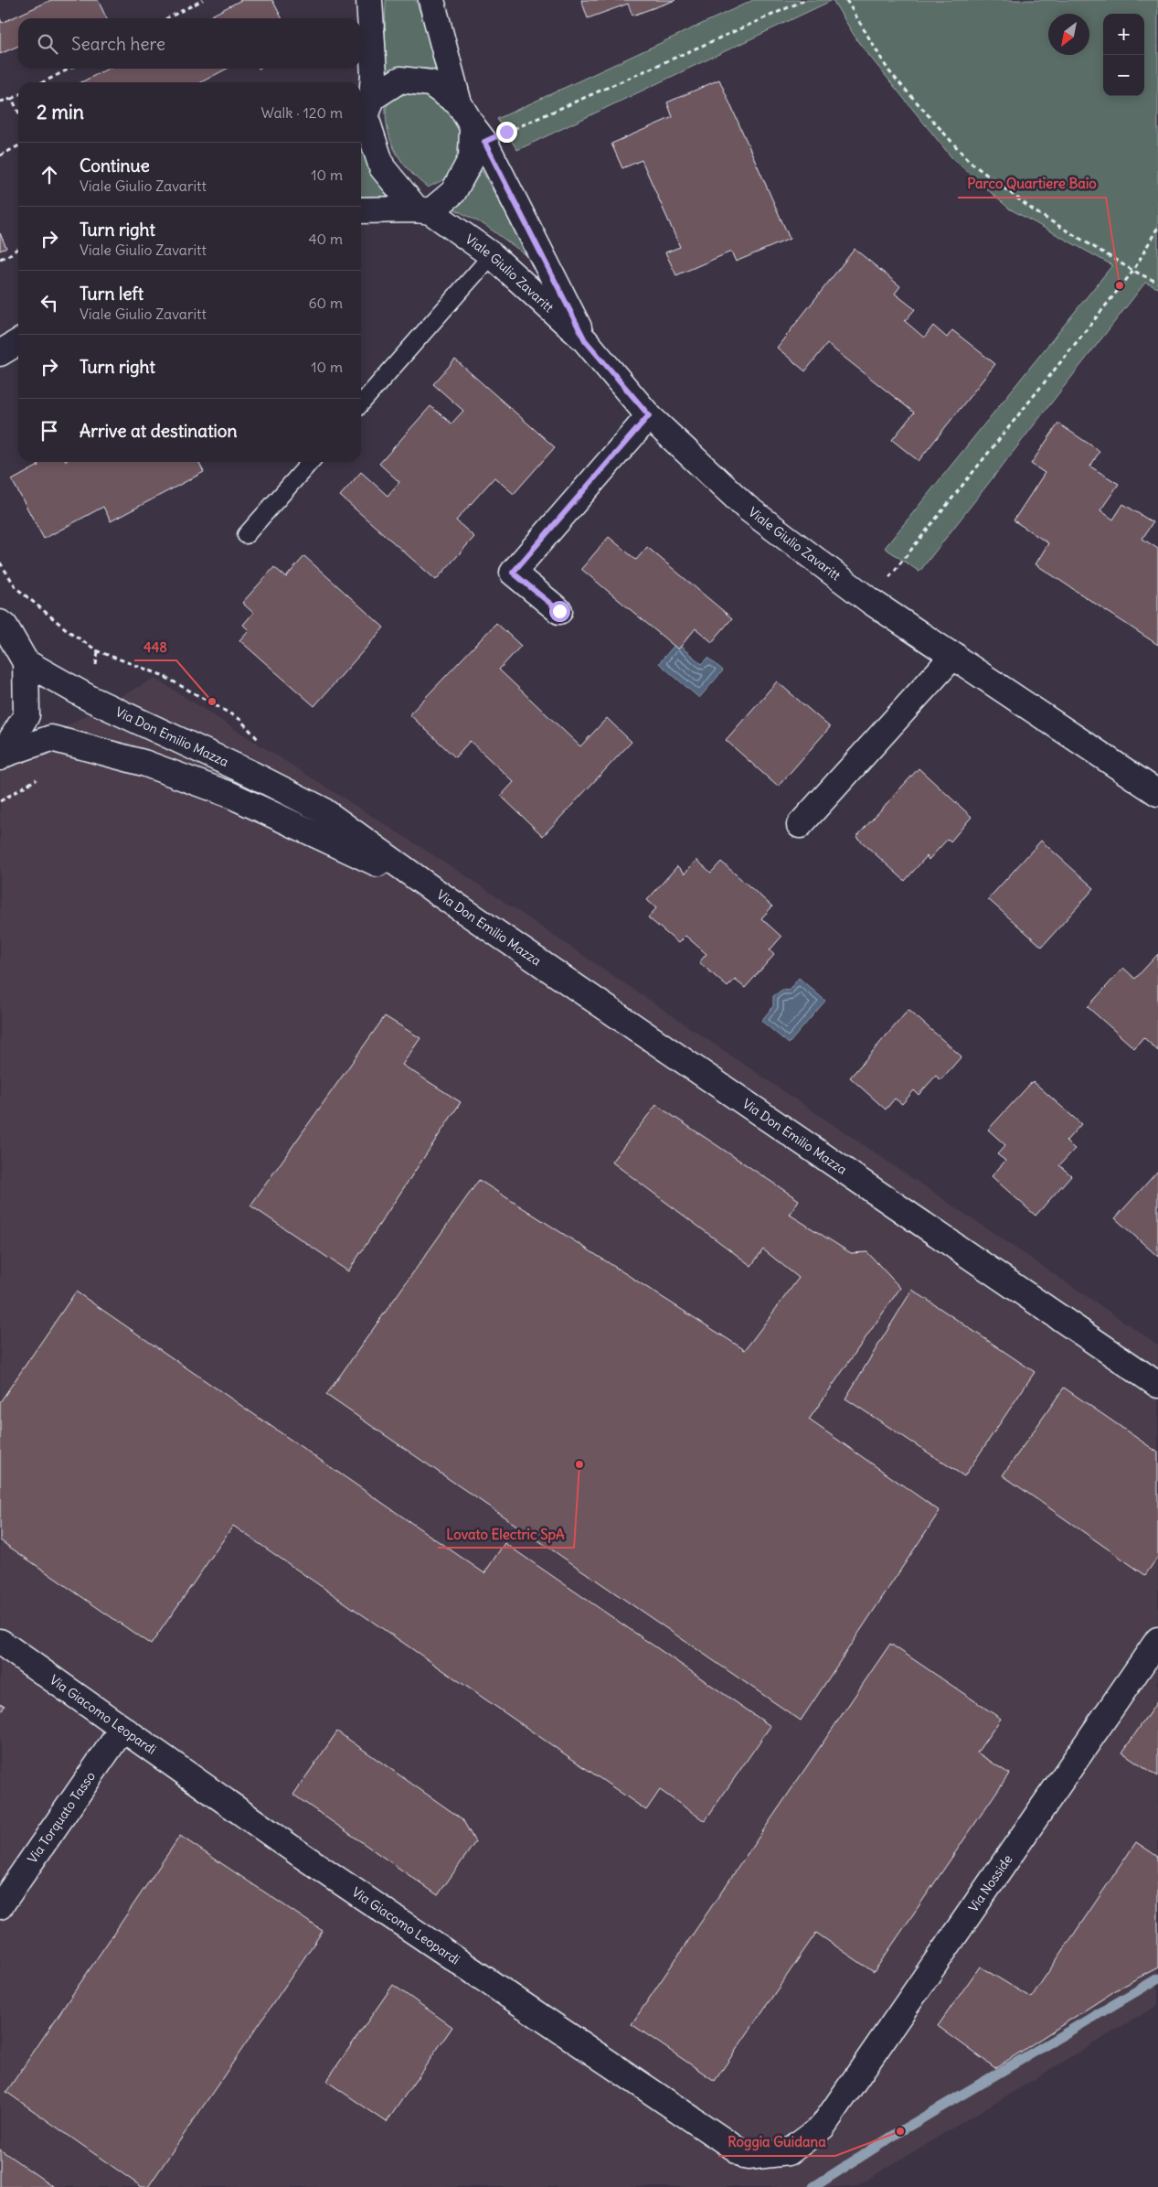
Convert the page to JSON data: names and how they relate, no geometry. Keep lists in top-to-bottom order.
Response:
{
  "streets": {
    "street": [
      "Viale Giulio Zavaritt",
      "Via Don Emilio Mazza",
      "Via Giacomo Leopardi",
      "Via Torquato Tasso",
      "Via Nosside"
    ]
  },
  "crossings": [
    ["Via Giacomo Leopardi", "Via Torquato Tasso"],
    ["Via Giacomo Leopardi", "Via Nosside"]
  ],
  "places": [
    "Parco Quartiere Baio",
    "448",
    "Lovato Electric SpA",
    "Roggia Guidana"
  ],
  "north": "bottom left",
  "page": {
    "map_buttons": ["+", "−"],
    "search": "Search here",
    "heading": ["2 min", "Walk · 120 m"],
    "list": [
      ["Continue", "Viale Giulio Zavaritt", "10 m"],
      ["Turn right", "Viale Giulio Zavaritt", "40 m"],
      ["Turn left", "Viale Giulio Zavaritt", "60 m"],
      ["Turn right", "10 m"],
      "Arrive at destination"
    ]
  }
}
